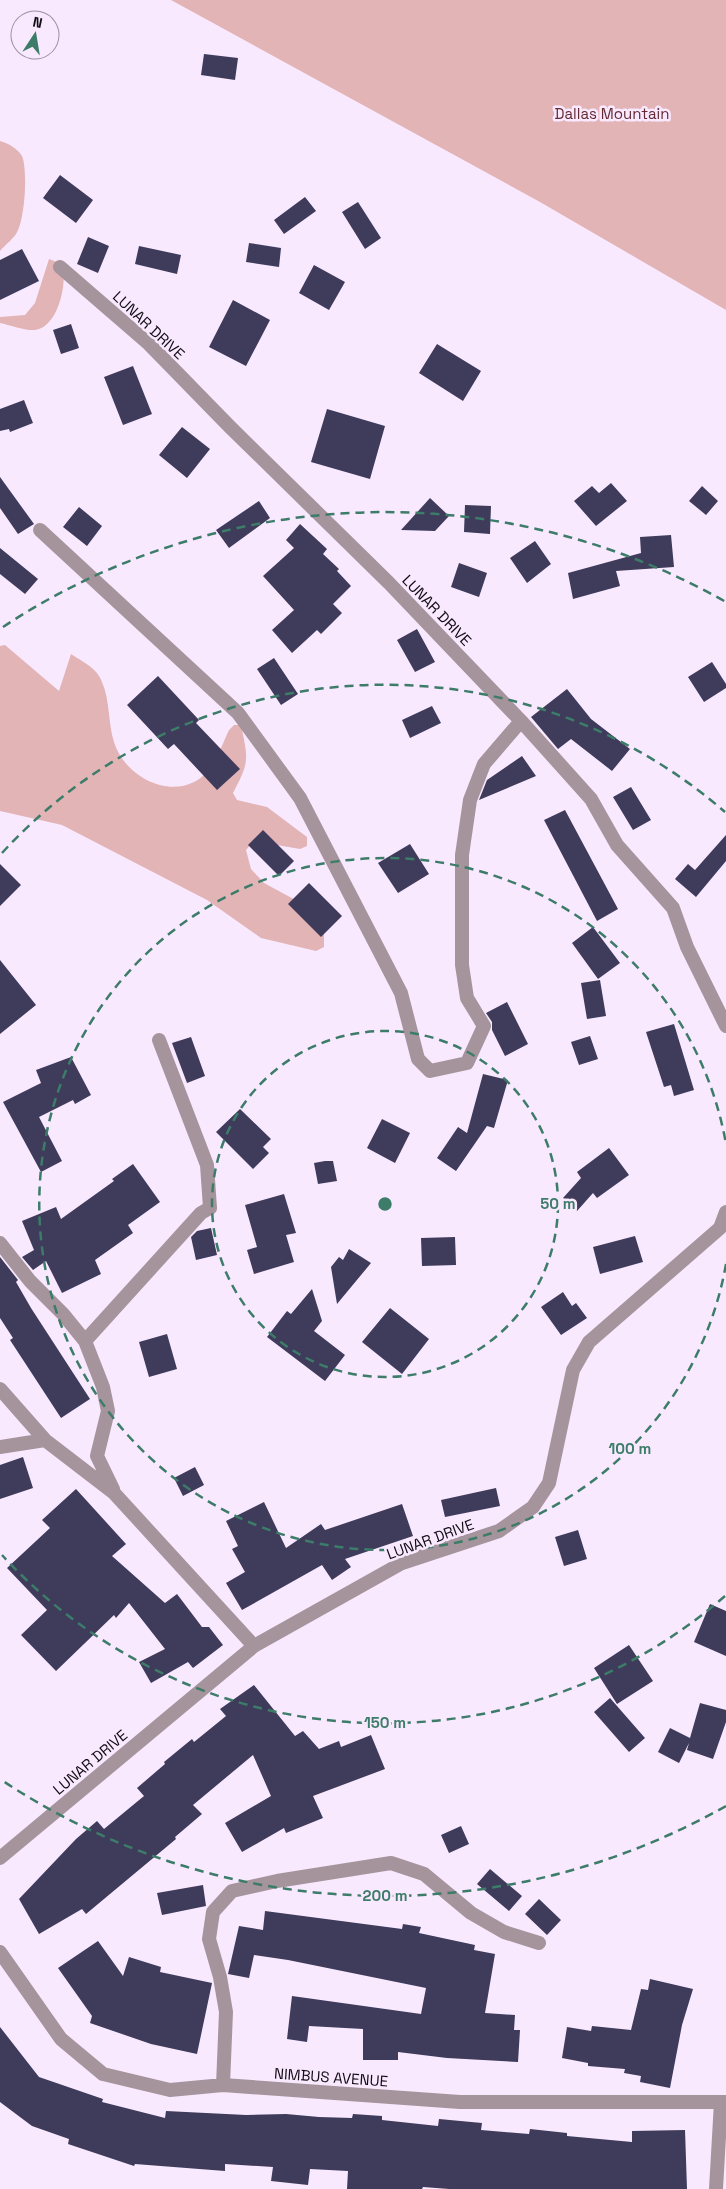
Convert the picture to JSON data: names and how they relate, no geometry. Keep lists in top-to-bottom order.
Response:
{
  "streets": {
    "street": ["LUNAR DRIVE", "NIMBUS AVENUE"]
  },
  "parks": ["Dallas Mountain"],
  "north": "top",
  "rings": [
    "50 m",
    "100 m",
    "150 m",
    "200 m"
  ]
}
